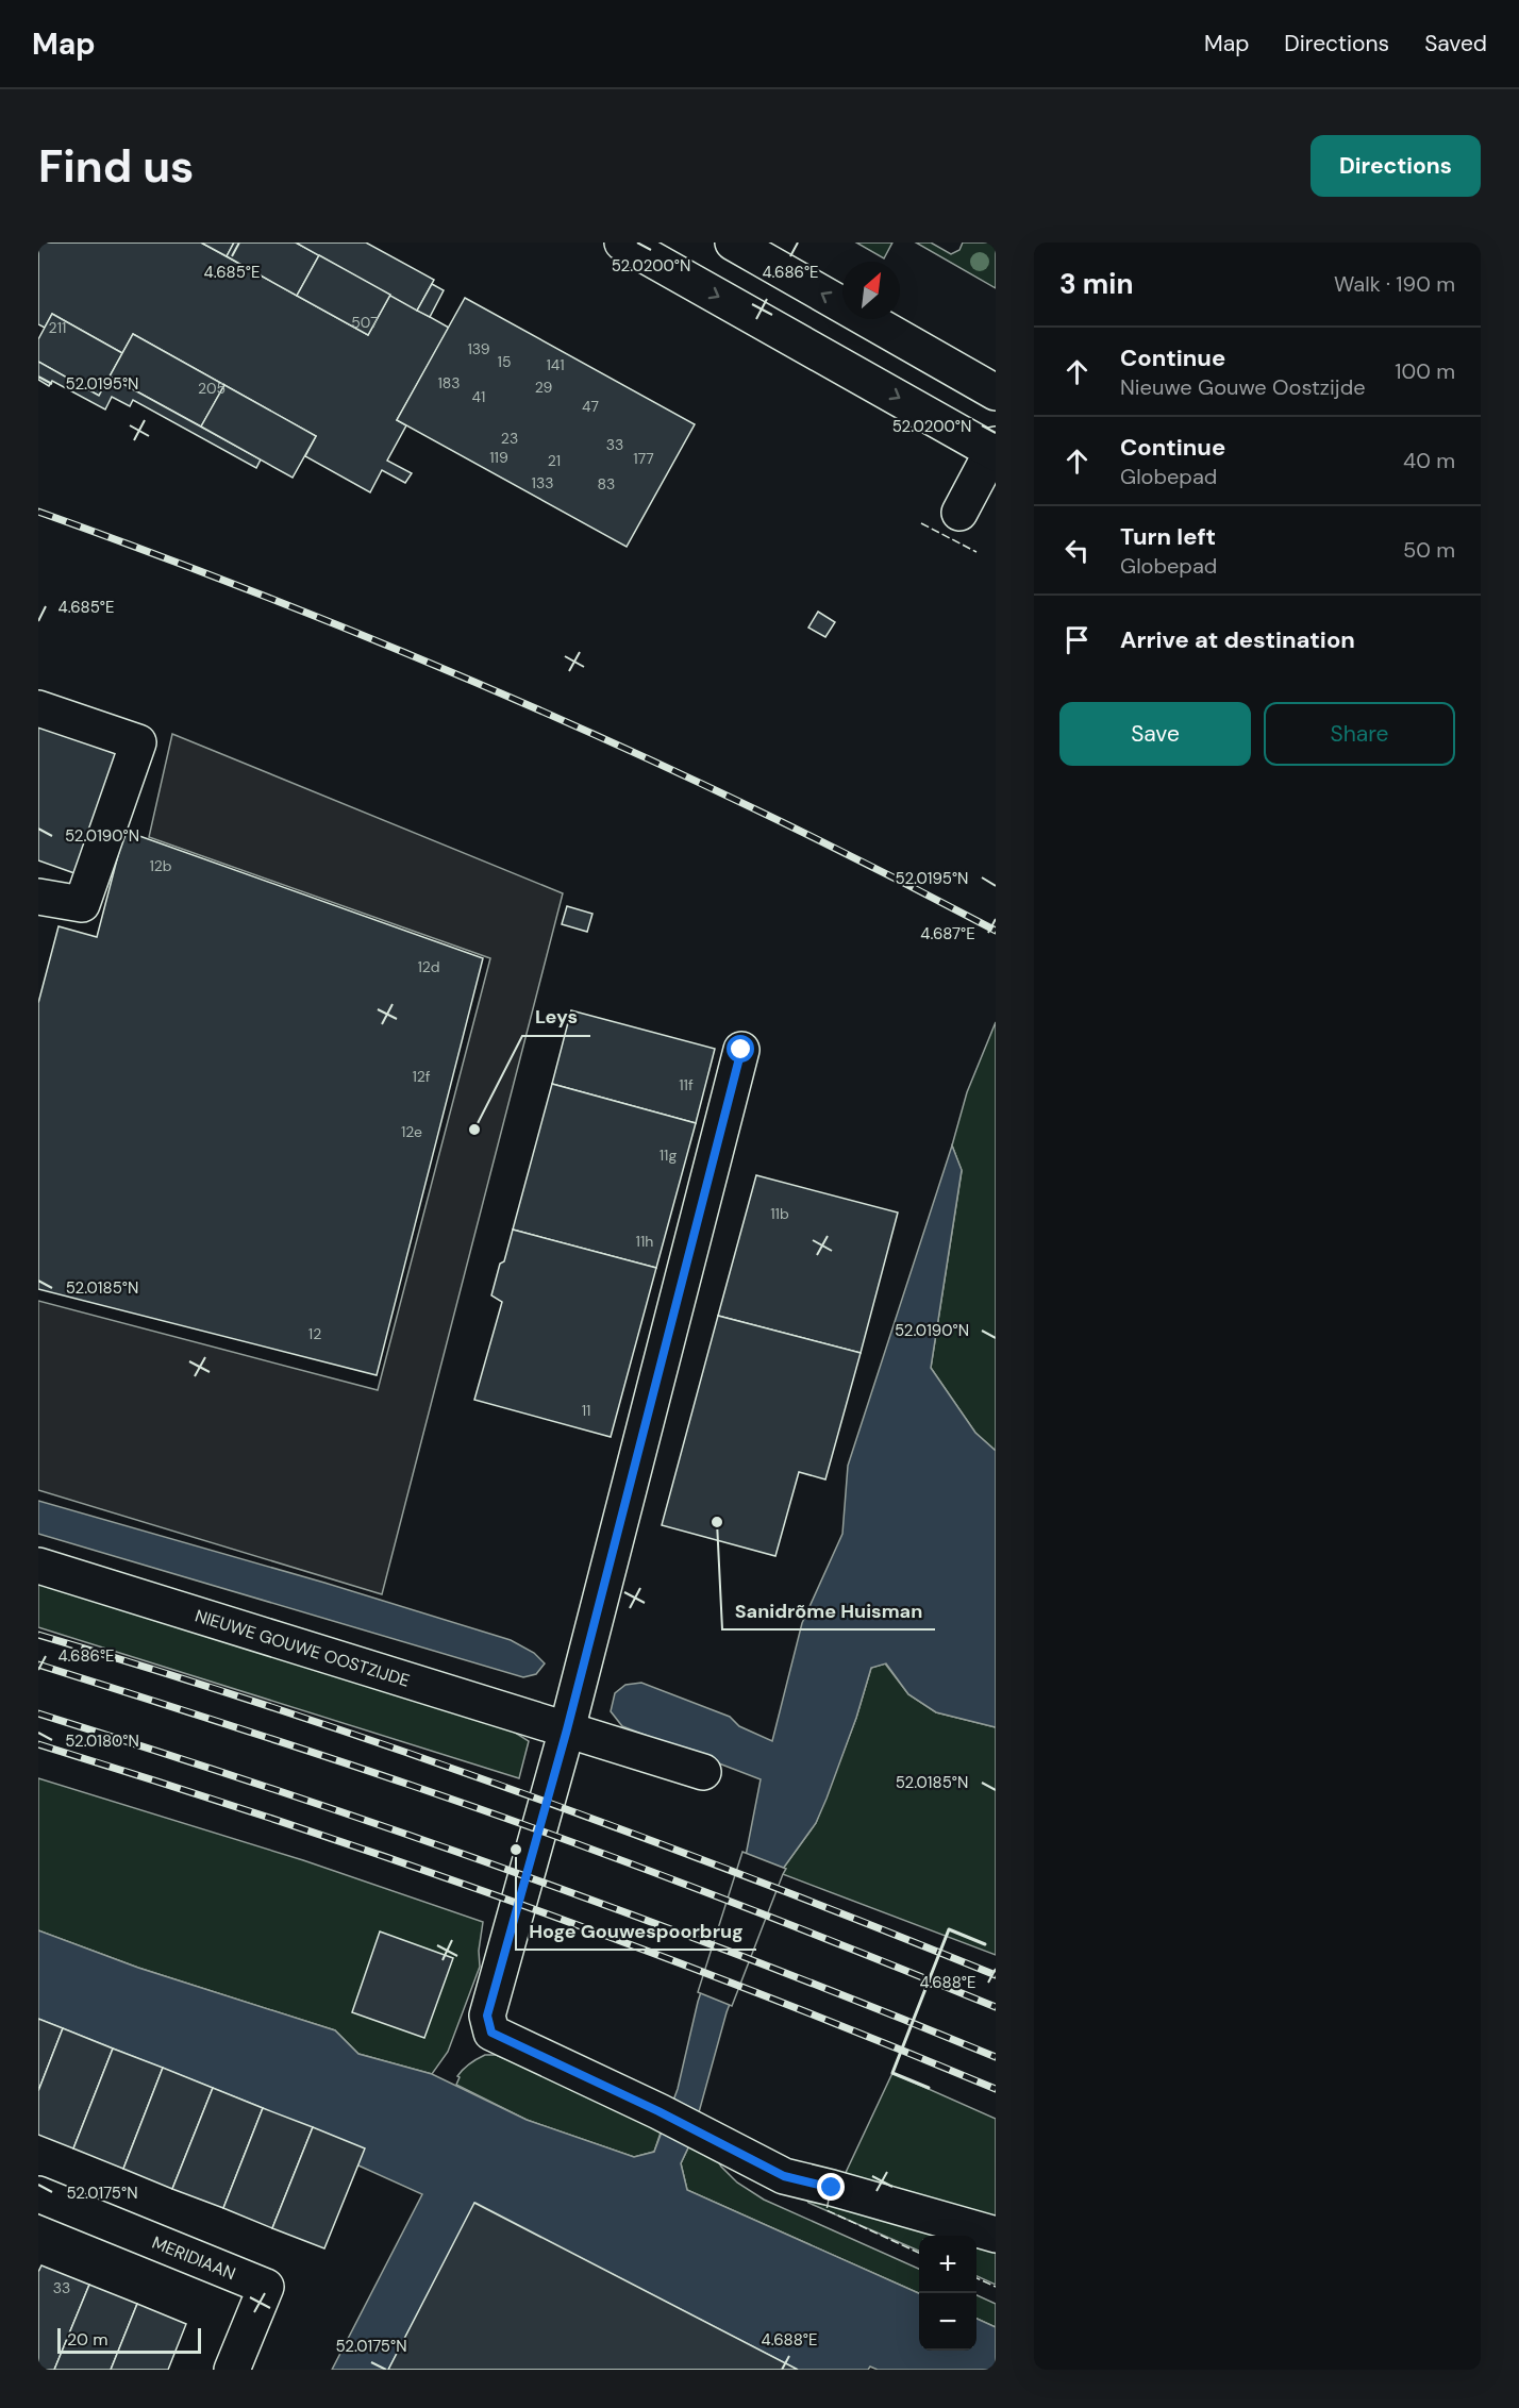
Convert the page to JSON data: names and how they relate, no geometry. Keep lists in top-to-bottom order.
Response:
{
  "streets": {
    "street": ["NIEUWE GOUWE OOSTZIJDE", "MERIDIAAN"]
  },
  "places": ["Leys", "Sanidrõme Huisman", "Hoge Gouwespoorbrug"],
  "house_numbers": [
    "507",
    "211",
    "139",
    "15",
    "141",
    "183",
    "29",
    "205",
    "41",
    "47",
    "23",
    "33",
    "119",
    "177",
    "21",
    "133",
    "83",
    "12b",
    "12d",
    "12f",
    "11f",
    "12e",
    "11g",
    "11b",
    "11h",
    "12",
    "11",
    "33"
  ],
  "scale_bar": "20 m",
  "north": "top right",
  "page": {
    "header": "Map",
    "nav": ["Map", "Directions", "Saved"],
    "buttons": [
      "Directions",
      ["Save", "Share"]
    ],
    "title": "Find us",
    "heading": ["3 min", "Walk · 190 m"],
    "list": [
      ["Continue", "Nieuwe Gouwe Oostzijde", "100 m"],
      ["Continue", "Globepad", "40 m"],
      ["Turn left", "Globepad", "50 m"],
      "Arrive at destination"
    ],
    "map_buttons": ["+", "−"],
    "scale": "20 m"
  },
  "coordinates": [
    "52.0200°N",
    "4.685°E",
    "4.686°E",
    "52.0195°N",
    "52.0190°N",
    "4.687°E",
    "52.0185°N",
    "52.0180°N",
    "4.688°E",
    "52.0175°N"
  ]
}
